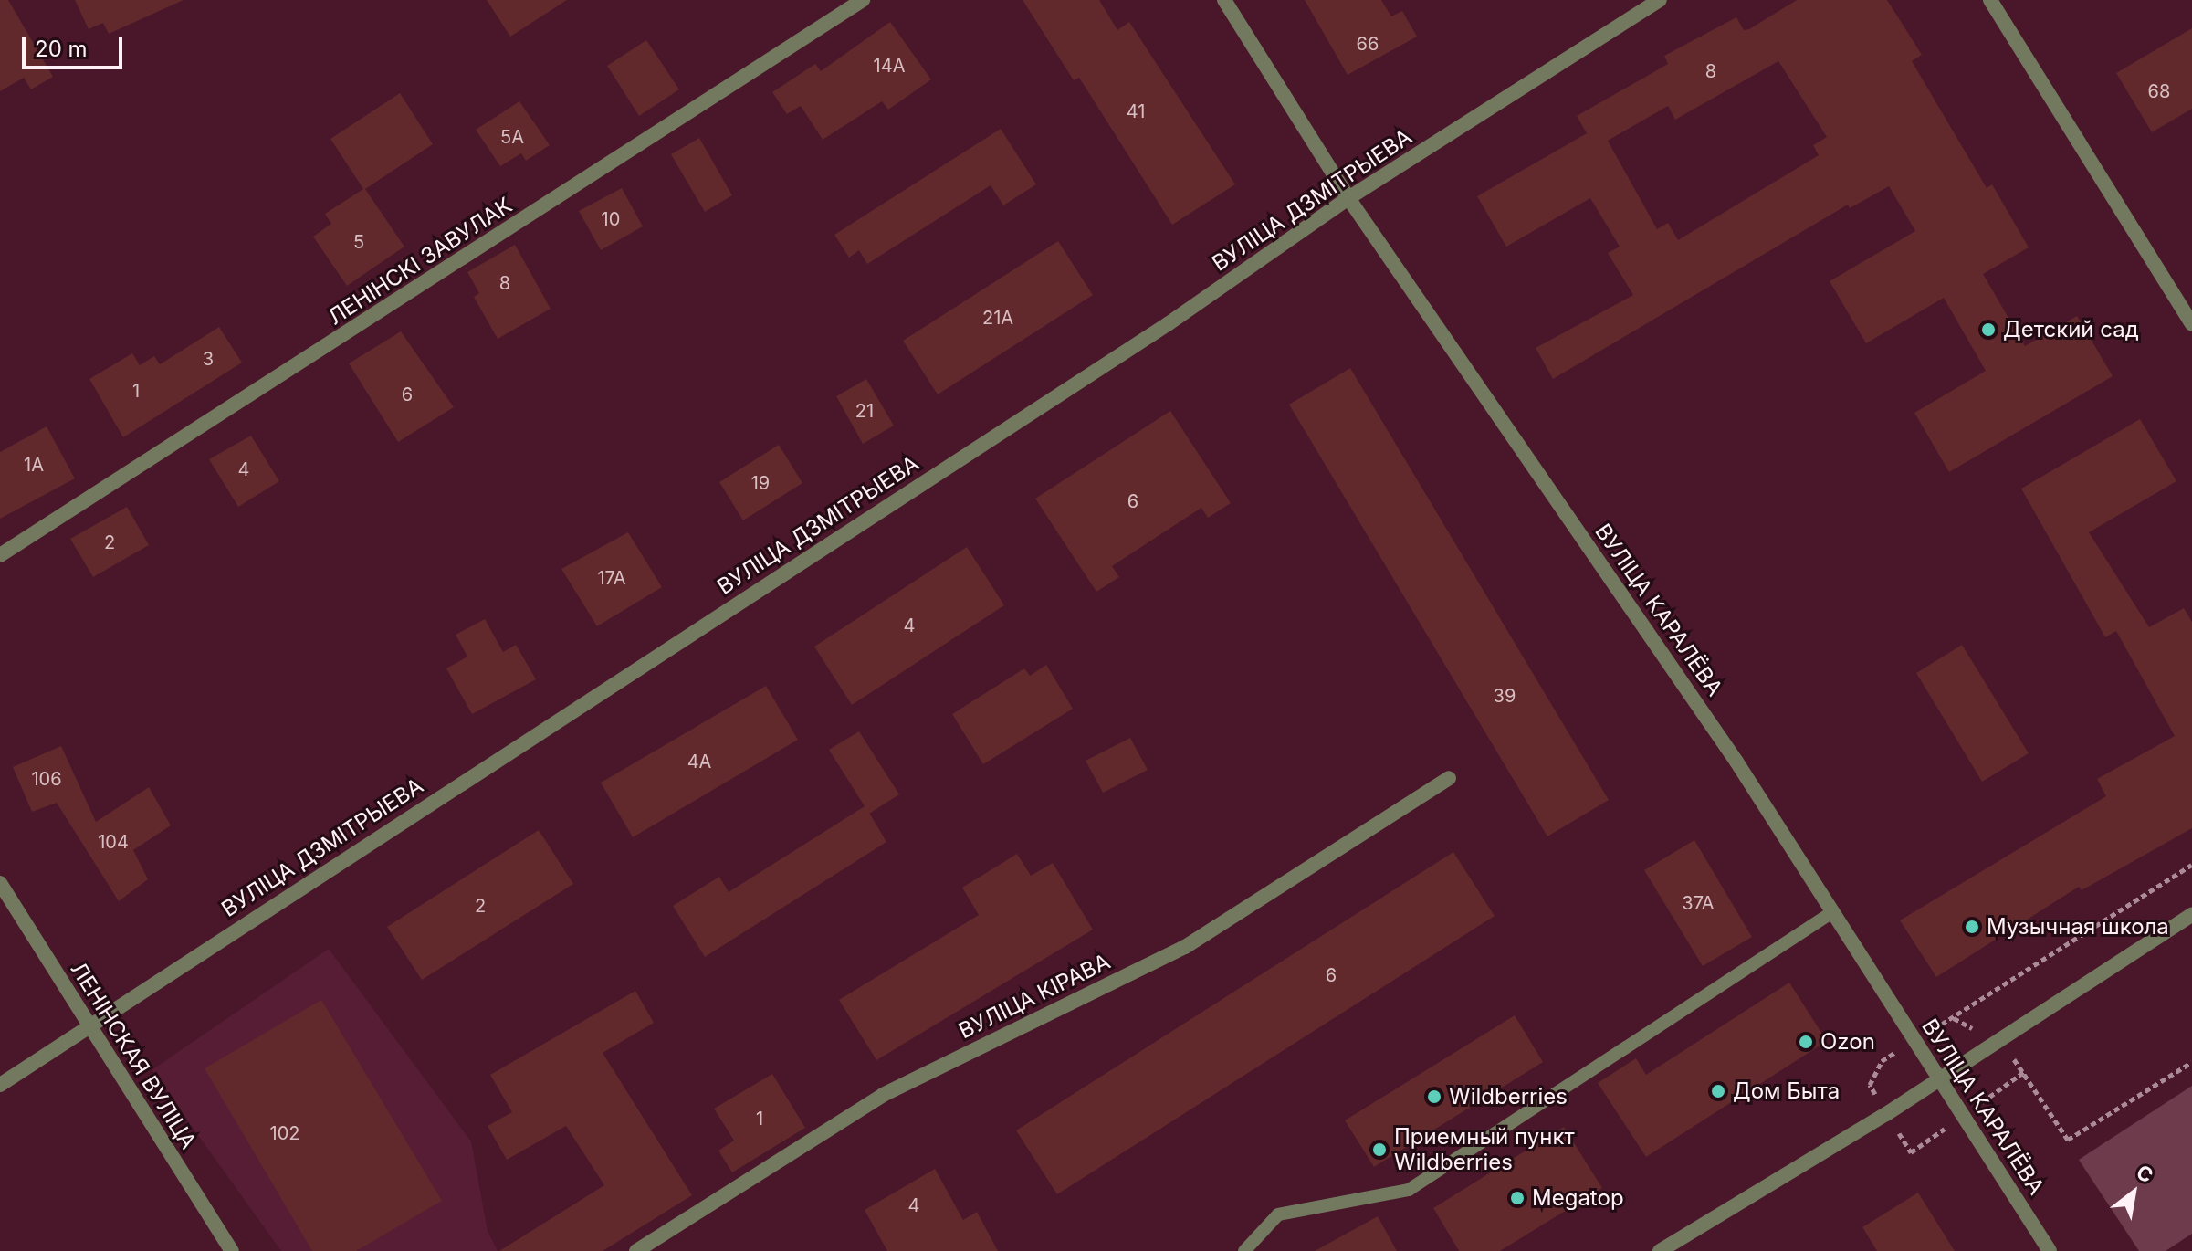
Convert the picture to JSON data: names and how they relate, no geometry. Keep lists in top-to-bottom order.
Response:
{
  "streets": {
    "street": [
      "ВУЛІЦА ДЗМІТРЫЕВА",
      "ЛЕНІНСКІ ЗАВУЛАК",
      "ВУЛІЦА КАРАЛЁВА",
      "ВУЛІЦА КІРАВА",
      "ЛЕНІНСКАЯ ВУЛІЦА"
    ]
  },
  "crossings": [
    ["ВУЛІЦА ДЗМІТРЫЕВА", "ВУЛІЦА КАРАЛЁВА"],
    ["ВУЛІЦА ДЗМІТРЫЕВА", "ЛЕНІНСКАЯ ВУЛІЦА"]
  ],
  "places": [
    "Детский сад",
    "Музычная школа",
    "Ozon",
    "Дом Быта",
    "Wildberries",
    "Приемный пункт Wildberries",
    "Megatop"
  ],
  "house_numbers": [
    "66",
    "14А",
    "8",
    "68",
    "41",
    "5А",
    "10",
    "5",
    "8",
    "21А",
    "3",
    "1",
    "6",
    "21",
    "1А",
    "4",
    "19",
    "6",
    "2",
    "17А",
    "4",
    "39",
    "4А",
    "106",
    "104",
    "37А",
    "2",
    "6",
    "1",
    "102",
    "4"
  ],
  "scale_bar": "20 m",
  "north": "top right"
}
